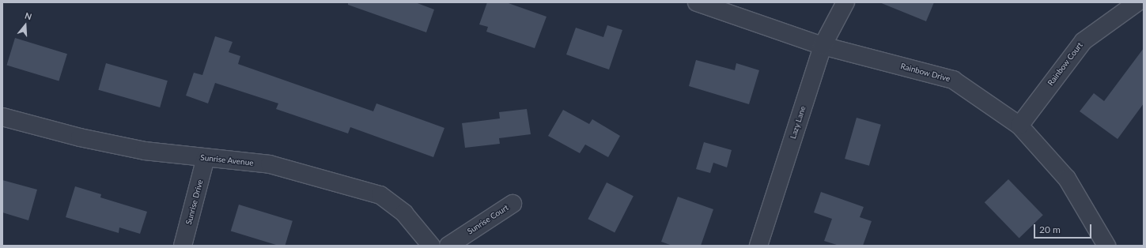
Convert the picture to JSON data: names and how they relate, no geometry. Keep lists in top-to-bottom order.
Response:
{
  "streets": {
    "street": [
      "Rainbow Court",
      "Rainbow Drive",
      "Lazy Lane",
      "Sunrise Avenue",
      "Sunrise Drive",
      "Sunrise Court"
    ]
  },
  "crossings": [
    ["Rainbow Court", "Rainbow Drive"],
    ["Rainbow Drive", "Lazy Lane"],
    ["Sunrise Avenue", "Sunrise Drive"]
  ],
  "scale_bar": "20 m",
  "north": "top"
}
